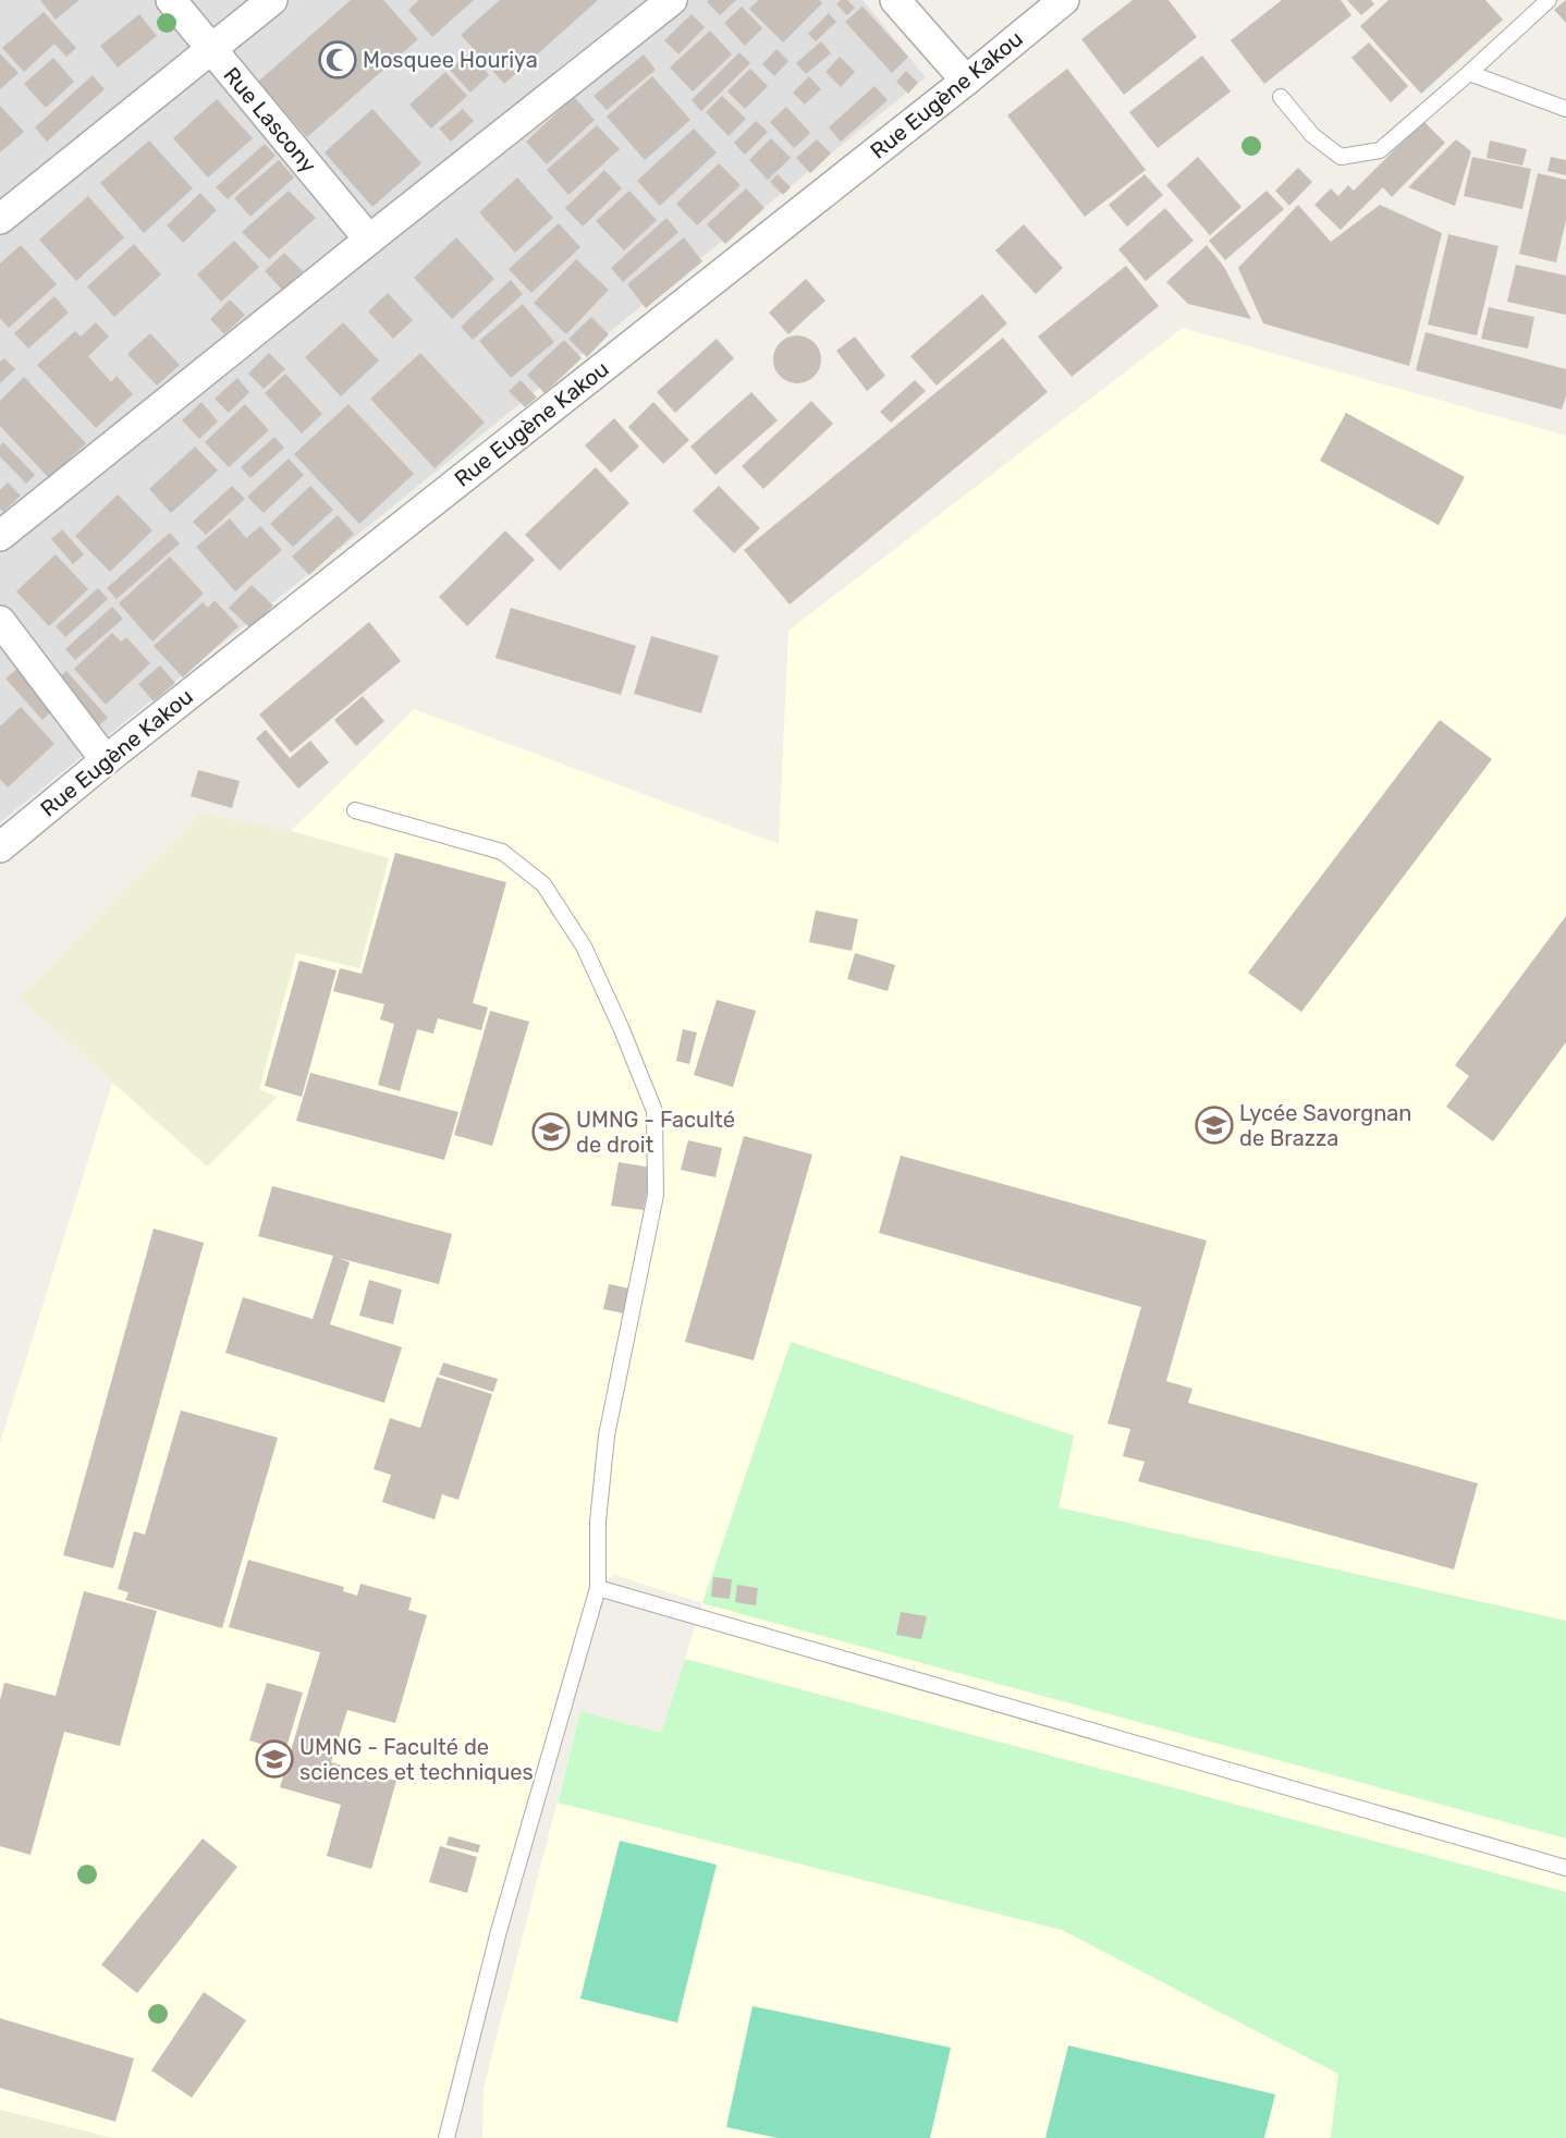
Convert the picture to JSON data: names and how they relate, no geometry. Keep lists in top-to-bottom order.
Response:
{
  "streets": {
    "street": ["Rue Eugène Kakou", "Rue Lascony"]
  },
  "places": {
    "mosque": ["Mosquee Houriya"],
    "school or university": ["Lycée Savorgnan de Brazza", "UMNG - Faculté de droit", "UMNG - Faculté de sciences et techniques"]
  }
}
